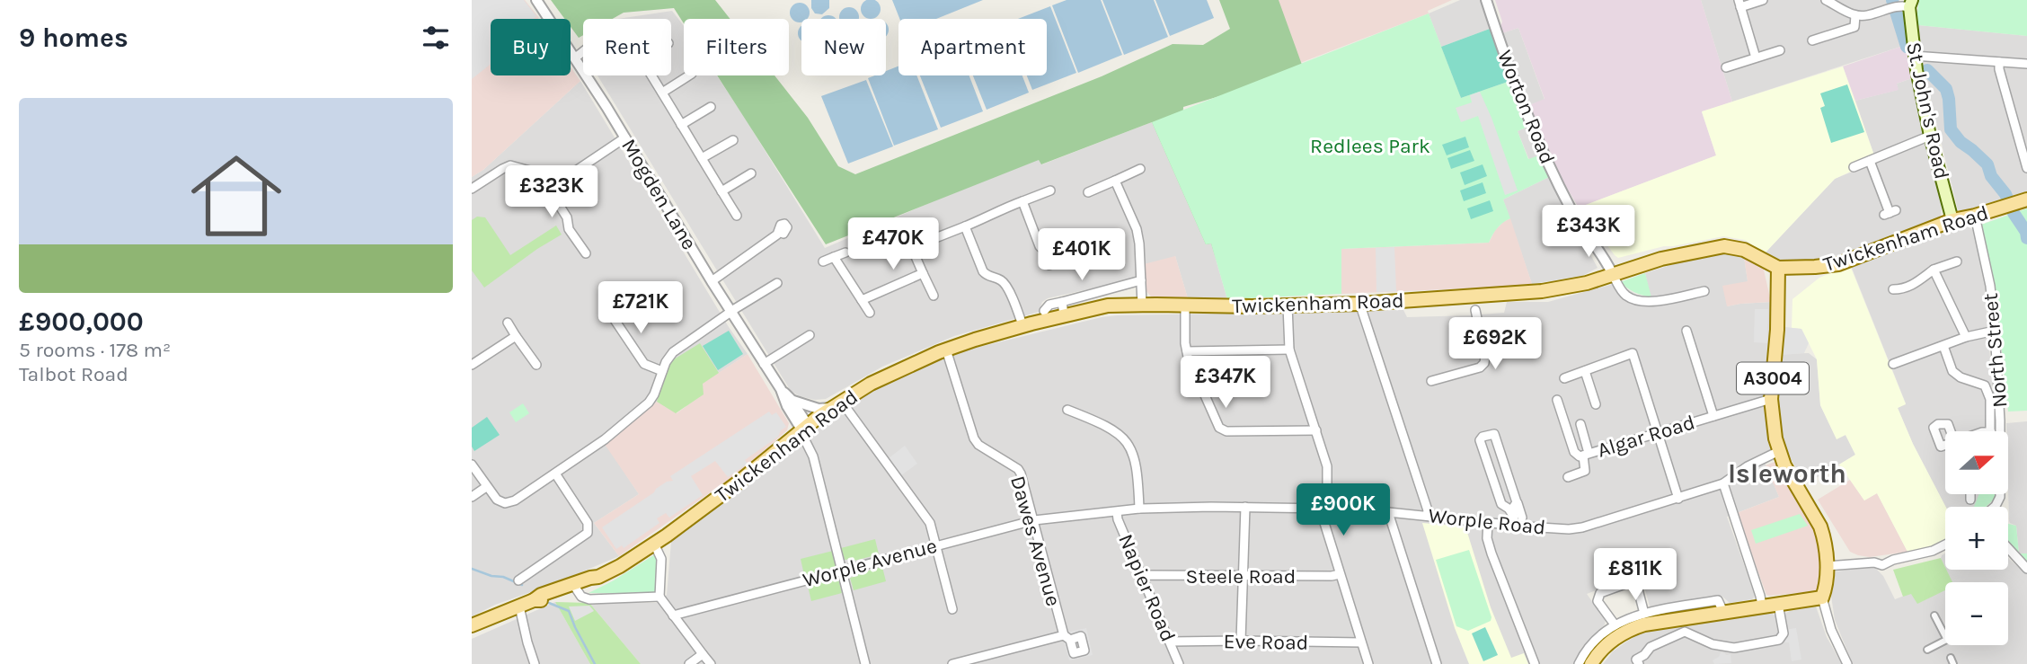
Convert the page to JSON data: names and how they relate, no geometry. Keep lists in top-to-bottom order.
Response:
{
  "streets": {
    "main road": ["St. John's Road", "Twickenham Road", "A3004"],
    "street": [
      "Worton Road",
      "Mogden Lane",
      "North Street",
      "Algar Road",
      "Worple Road",
      "Dawes Avenue",
      "Worple Avenue",
      "Steele Road",
      "Napier Road",
      "Eve Road"
    ]
  },
  "crossings": [
    ["Worton Road", "Twickenham Road"],
    ["St. John's Road", "Twickenham Road"],
    ["Mogden Lane", "Twickenham Road"],
    ["Twickenham Road", "North Street"],
    ["Twickenham Road", "A3004"],
    ["Twickenham Road", "Dawes Avenue"],
    ["A3004", "Algar Road"],
    ["A3004", "Worple Road"],
    ["Worple Road", "Worple Avenue"],
    ["Worple Road", "Napier Road"],
    ["Dawes Avenue", "Worple Avenue"],
    ["Steele Road", "Napier Road"],
    ["Napier Road", "Eve Road"]
  ],
  "districts": ["Isleworth"],
  "parks": ["Redlees Park"],
  "north": "right",
  "page": {
    "heading": "9 homes",
    "chip": [
      "Buy",
      "Rent",
      "Filters",
      "New",
      "Apartment"
    ],
    "list": [
      {
        "name": "£900,000",
        "note": "5 rooms · 178 m² · Talbot Road"
      }
    ],
    "price": [
      "£323K",
      "£343K",
      "£470K",
      "£401K",
      "£721K",
      "£692K",
      "£347K",
      "£900K",
      "£811K"
    ],
    "map_buttons": ["+", "−"]
  }
}
